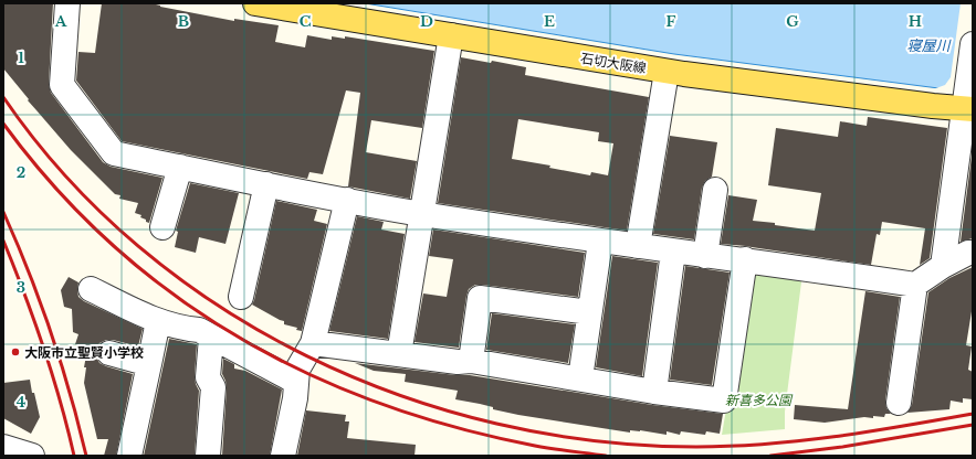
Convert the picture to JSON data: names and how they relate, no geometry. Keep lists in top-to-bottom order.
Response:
{
  "streets": {
    "main road": ["石切大阪線"]
  },
  "water": ["寝屋川"],
  "parks": ["新喜多公園"],
  "places": ["大阪市立聖賢小学校"],
  "grid": {
    "columns": [
      "A",
      "B",
      "C",
      "D",
      "E",
      "F",
      "G",
      "H"
    ],
    "rows": [
      "1",
      "2",
      "3",
      "4"
    ]
  }
}
